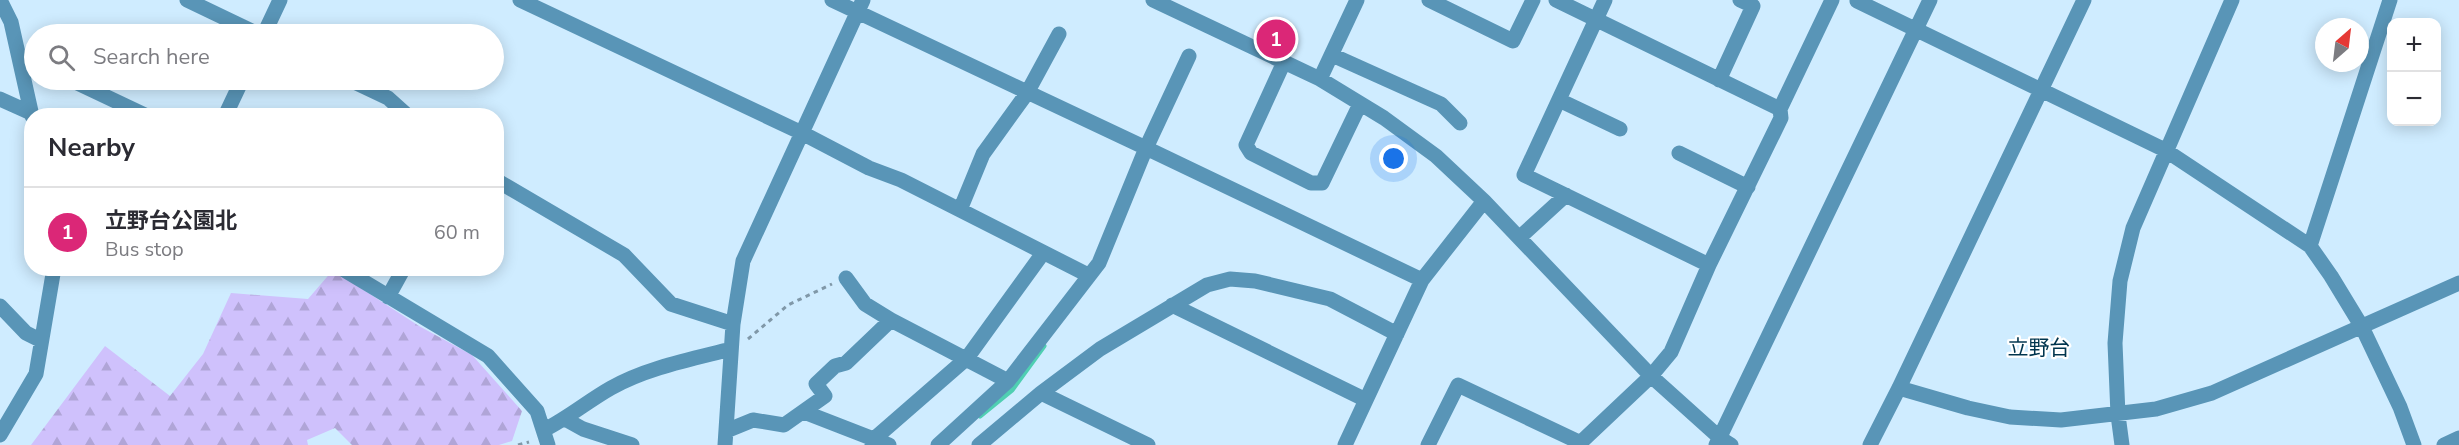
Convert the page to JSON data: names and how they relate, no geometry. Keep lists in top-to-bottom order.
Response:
{
  "districts": ["立野台"],
  "north": "top right",
  "page": {
    "pins": "1",
    "map_buttons": ["+", "−"],
    "search": "Search here",
    "heading": "Nearby",
    "list": [
      {
        "mark": "1",
        "name": "立野台公園北",
        "note": "Bus stop",
        "value": "60 m"
      }
    ]
  }
}
